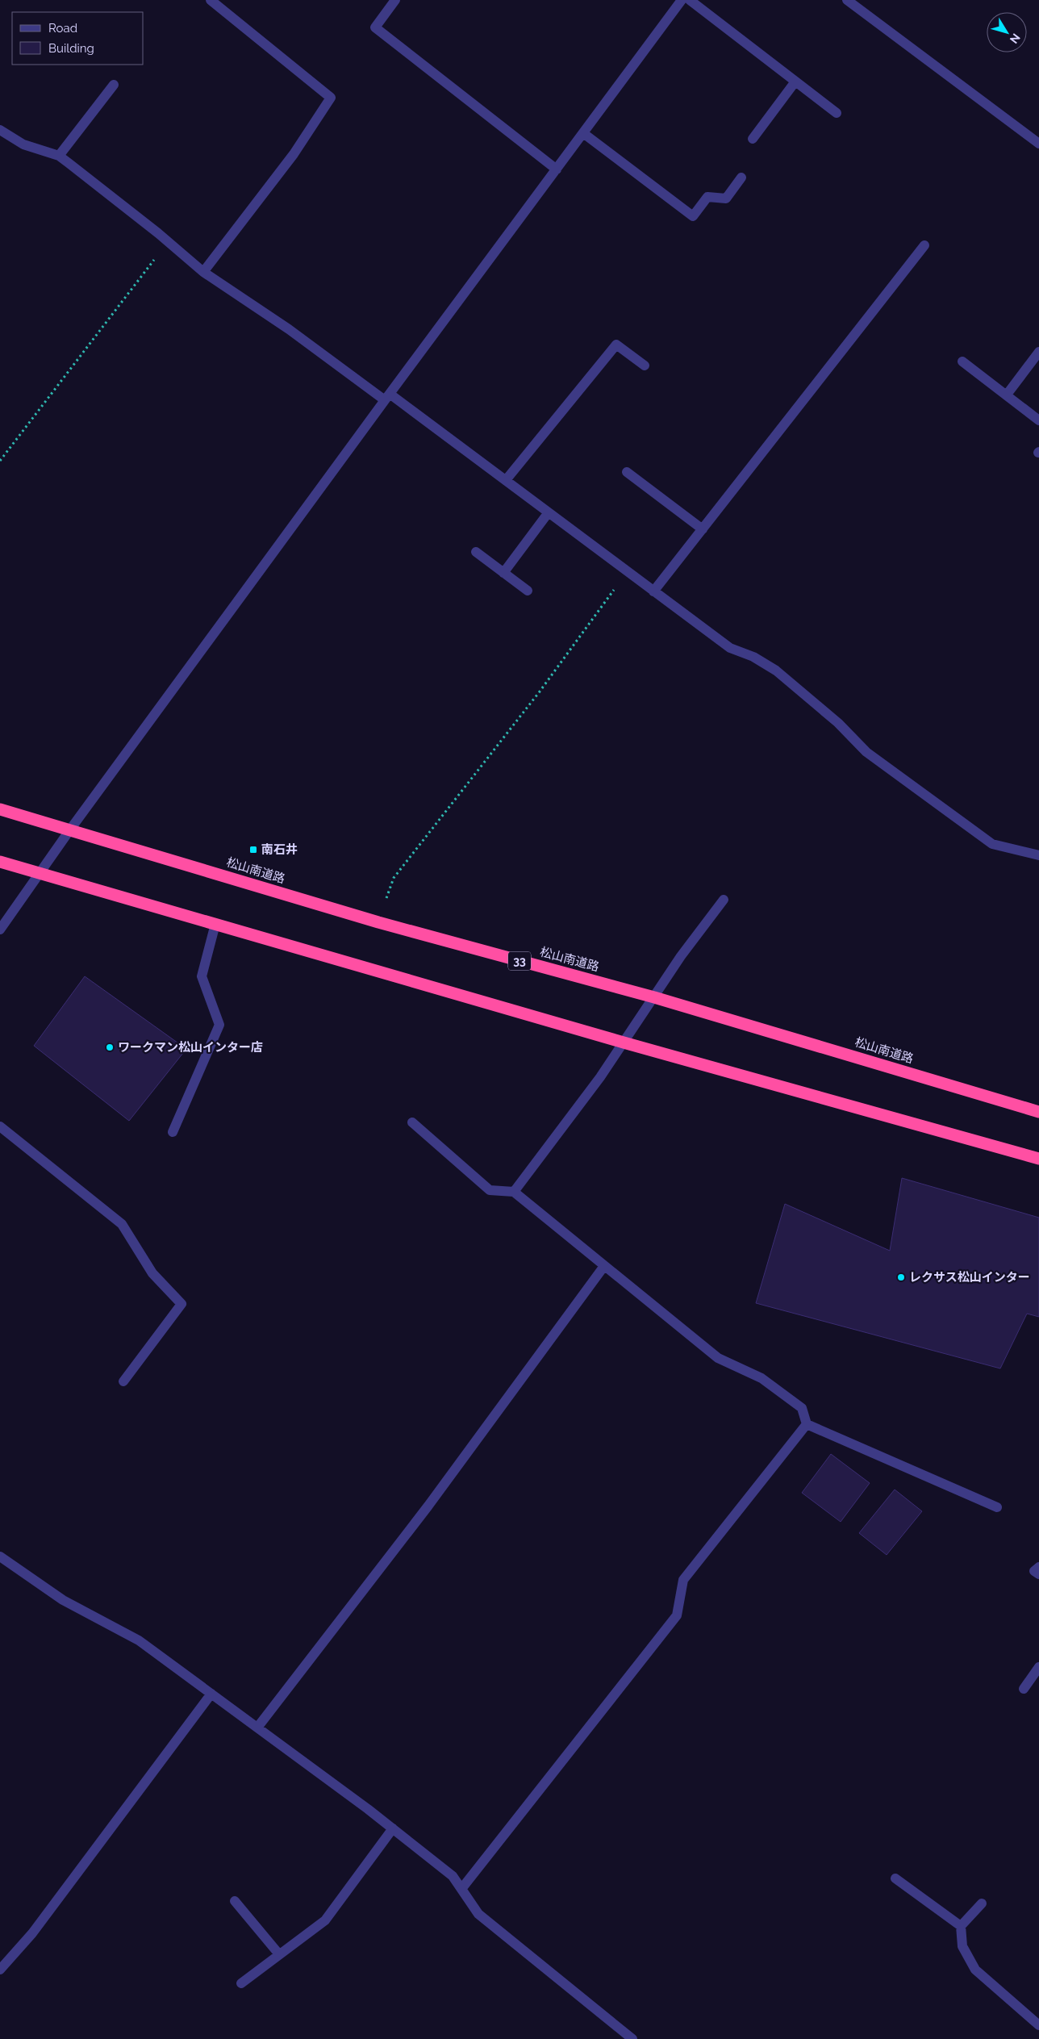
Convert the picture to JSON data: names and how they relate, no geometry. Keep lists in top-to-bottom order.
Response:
{
  "streets": {
    "highway": ["松山南道路", "33"]
  },
  "places": {
    "transit": ["南石井"],
    "other": ["ワークマン松山インター店", "レクサス松山インター"]
  },
  "legend": ["Road", "Building"],
  "north": "bottom right"
}
